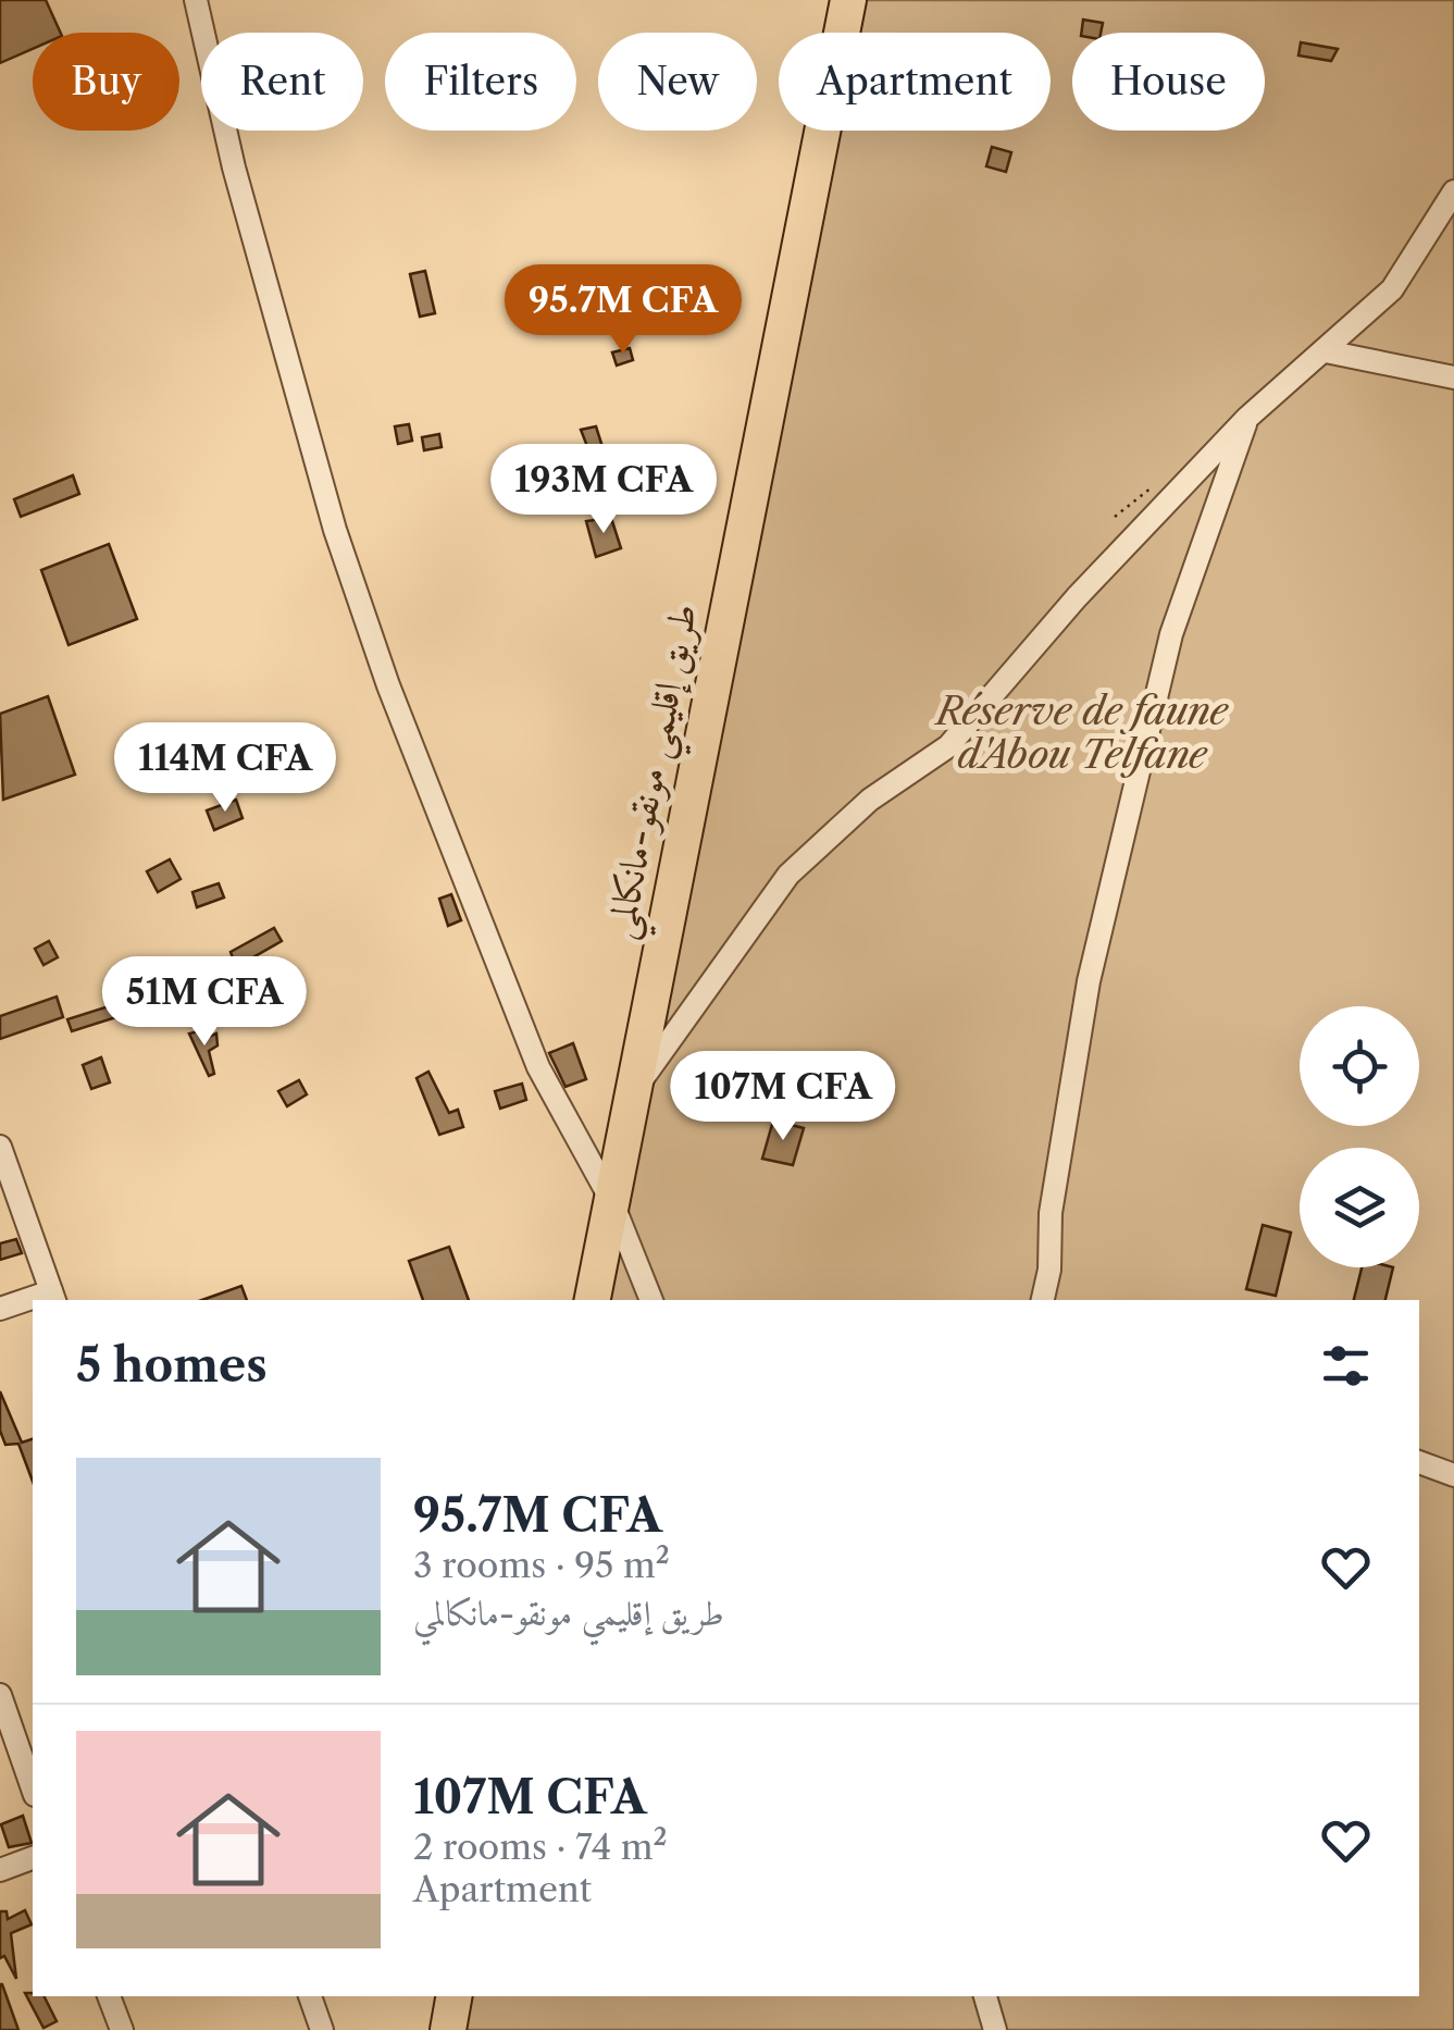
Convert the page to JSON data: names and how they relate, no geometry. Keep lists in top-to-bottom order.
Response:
{
  "streets": {
    "highway": ["طريق إقليمي مونقو-مانكالمي"]
  },
  "parks": ["Réserve de faune d'Abou Telfane"],
  "page": {
    "chip": [
      "Buy",
      "Rent",
      "Filters",
      "New",
      "Apartment",
      "House"
    ],
    "price": [
      "95.7M CFA",
      "193M CFA",
      "114M CFA",
      "51M CFA",
      "107M CFA"
    ],
    "heading": "5 homes",
    "list": [
      {
        "name": "95.7M CFA",
        "note": "3 rooms · 95 m² · طريق إقليمي مونقو-مانكالمي"
      },
      {
        "name": "107M CFA",
        "note": "2 rooms · 74 m² · Apartment"
      }
    ]
  }
}
